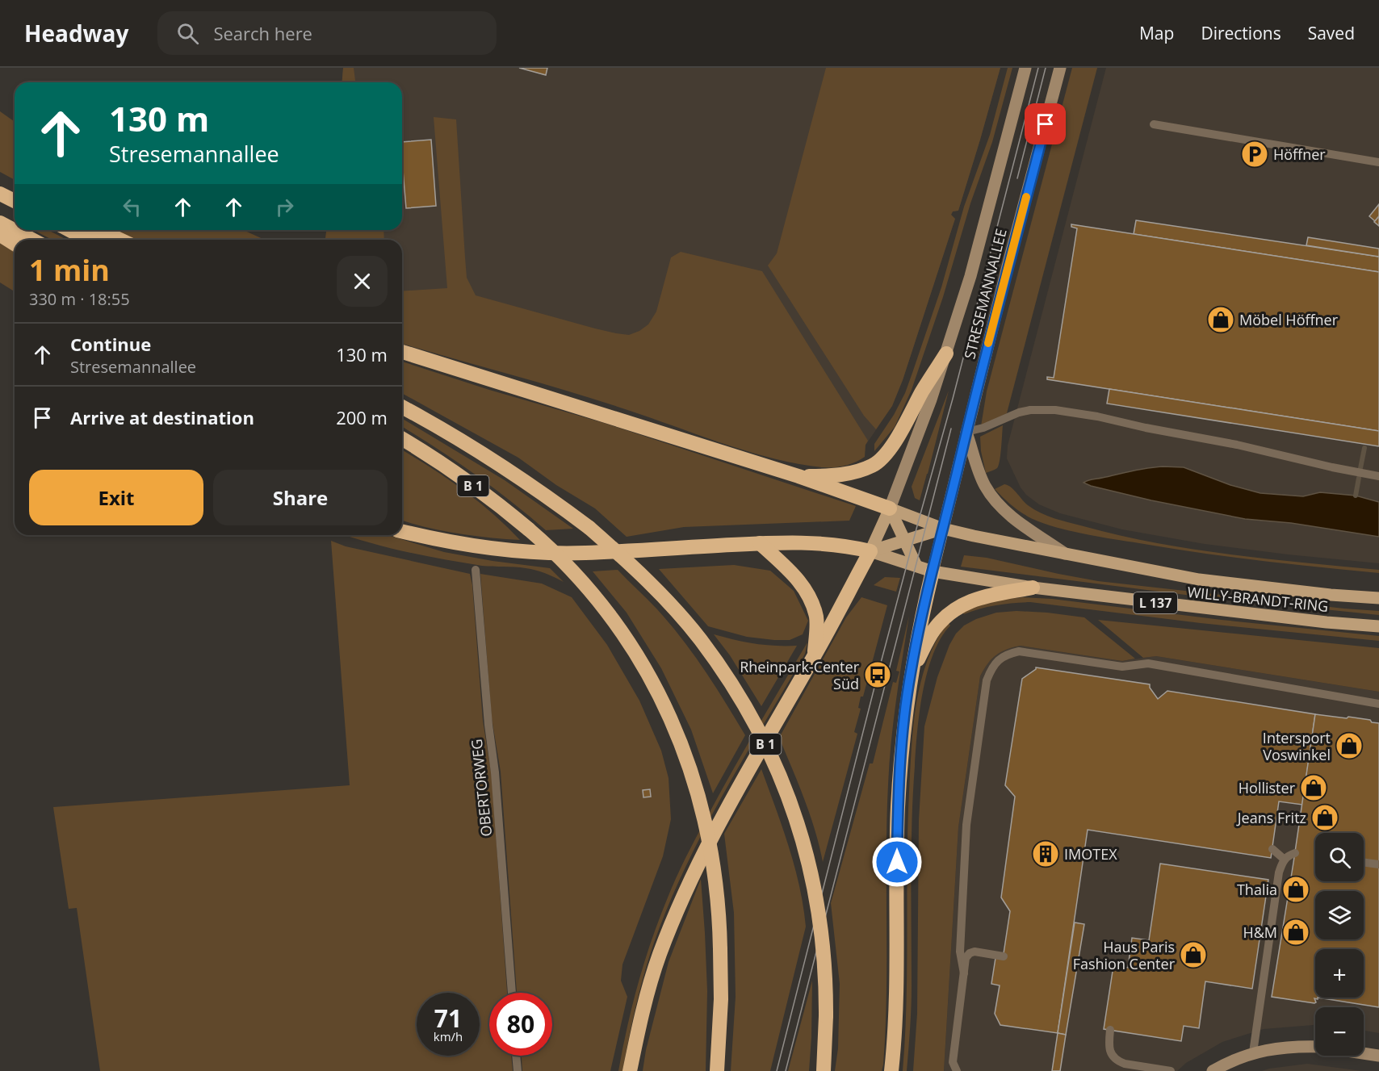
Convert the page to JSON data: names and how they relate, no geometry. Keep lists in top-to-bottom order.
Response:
{
  "streets": {
    "highway": ["B 1"],
    "main road": ["STRESEMANNALLEE", "WILLY-BRANDT-RING", "L 137"],
    "lane": ["OBERTORWEG"]
  },
  "crossings": [
    ["STRESEMANNALLEE", "WILLY-BRANDT-RING"],
    ["STRESEMANNALLEE", "L 137"],
    ["WILLY-BRANDT-RING", "L 137"]
  ],
  "places": {
    "parking": ["Höffner"],
    "shop": [
      "Möbel Höffner",
      "Intersport Voswinkel",
      "Hollister",
      "Jeans Fritz",
      "Thalia",
      "H&M",
      "Haus Paris Fashion Center"
    ],
    "bus stop": ["Rheinpark-Center Süd"],
    "building": ["IMOTEX"]
  },
  "page": {
    "header": "Headway",
    "search": "Search here",
    "nav": ["Map", "Directions", "Saved"],
    "turn": ["130 m", "Stresemannallee"],
    "heading": ["1 min", "330 m · 18:55"],
    "list": [
      {
        "name": "Continue",
        "note": "Stresemannallee",
        "value": "130 m"
      },
      {
        "name": "Arrive at destination",
        "value": "200 m"
      }
    ],
    "buttons": ["Exit", "Share"],
    "map_buttons": ["+", "−"],
    "speed": "71 km/h",
    "limit": "80"
  }
}
